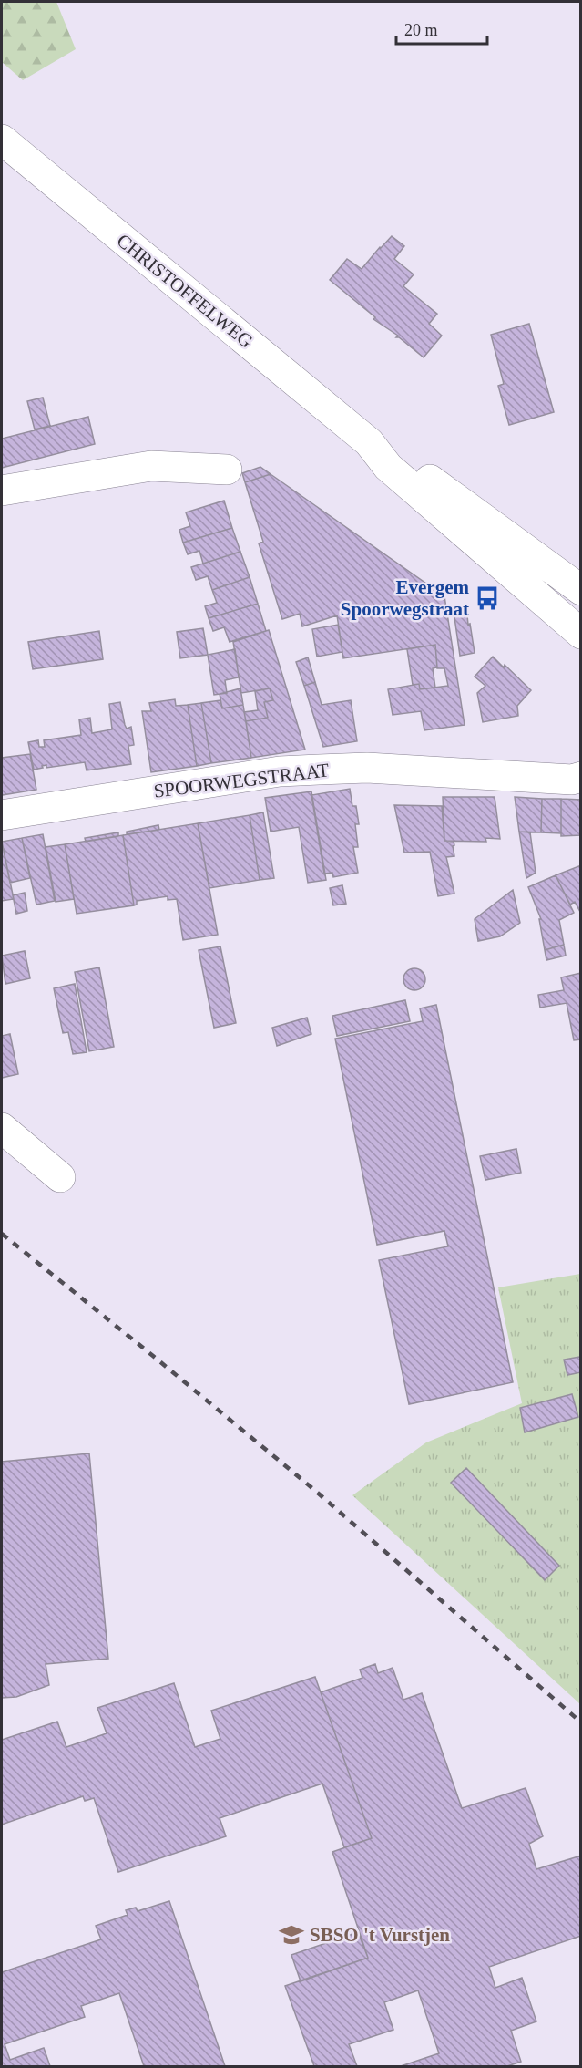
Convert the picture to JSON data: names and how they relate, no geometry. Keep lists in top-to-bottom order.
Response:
{
  "streets": {
    "main road": ["CHRISTOFFELWEG", "SPOORWEGSTRAAT"]
  },
  "places": {
    "bus stop": ["Evergem Spoorwegstraat"],
    "school or university": ["SBSO 't Vurstjen"]
  },
  "scale_bar": "20 m"
}
